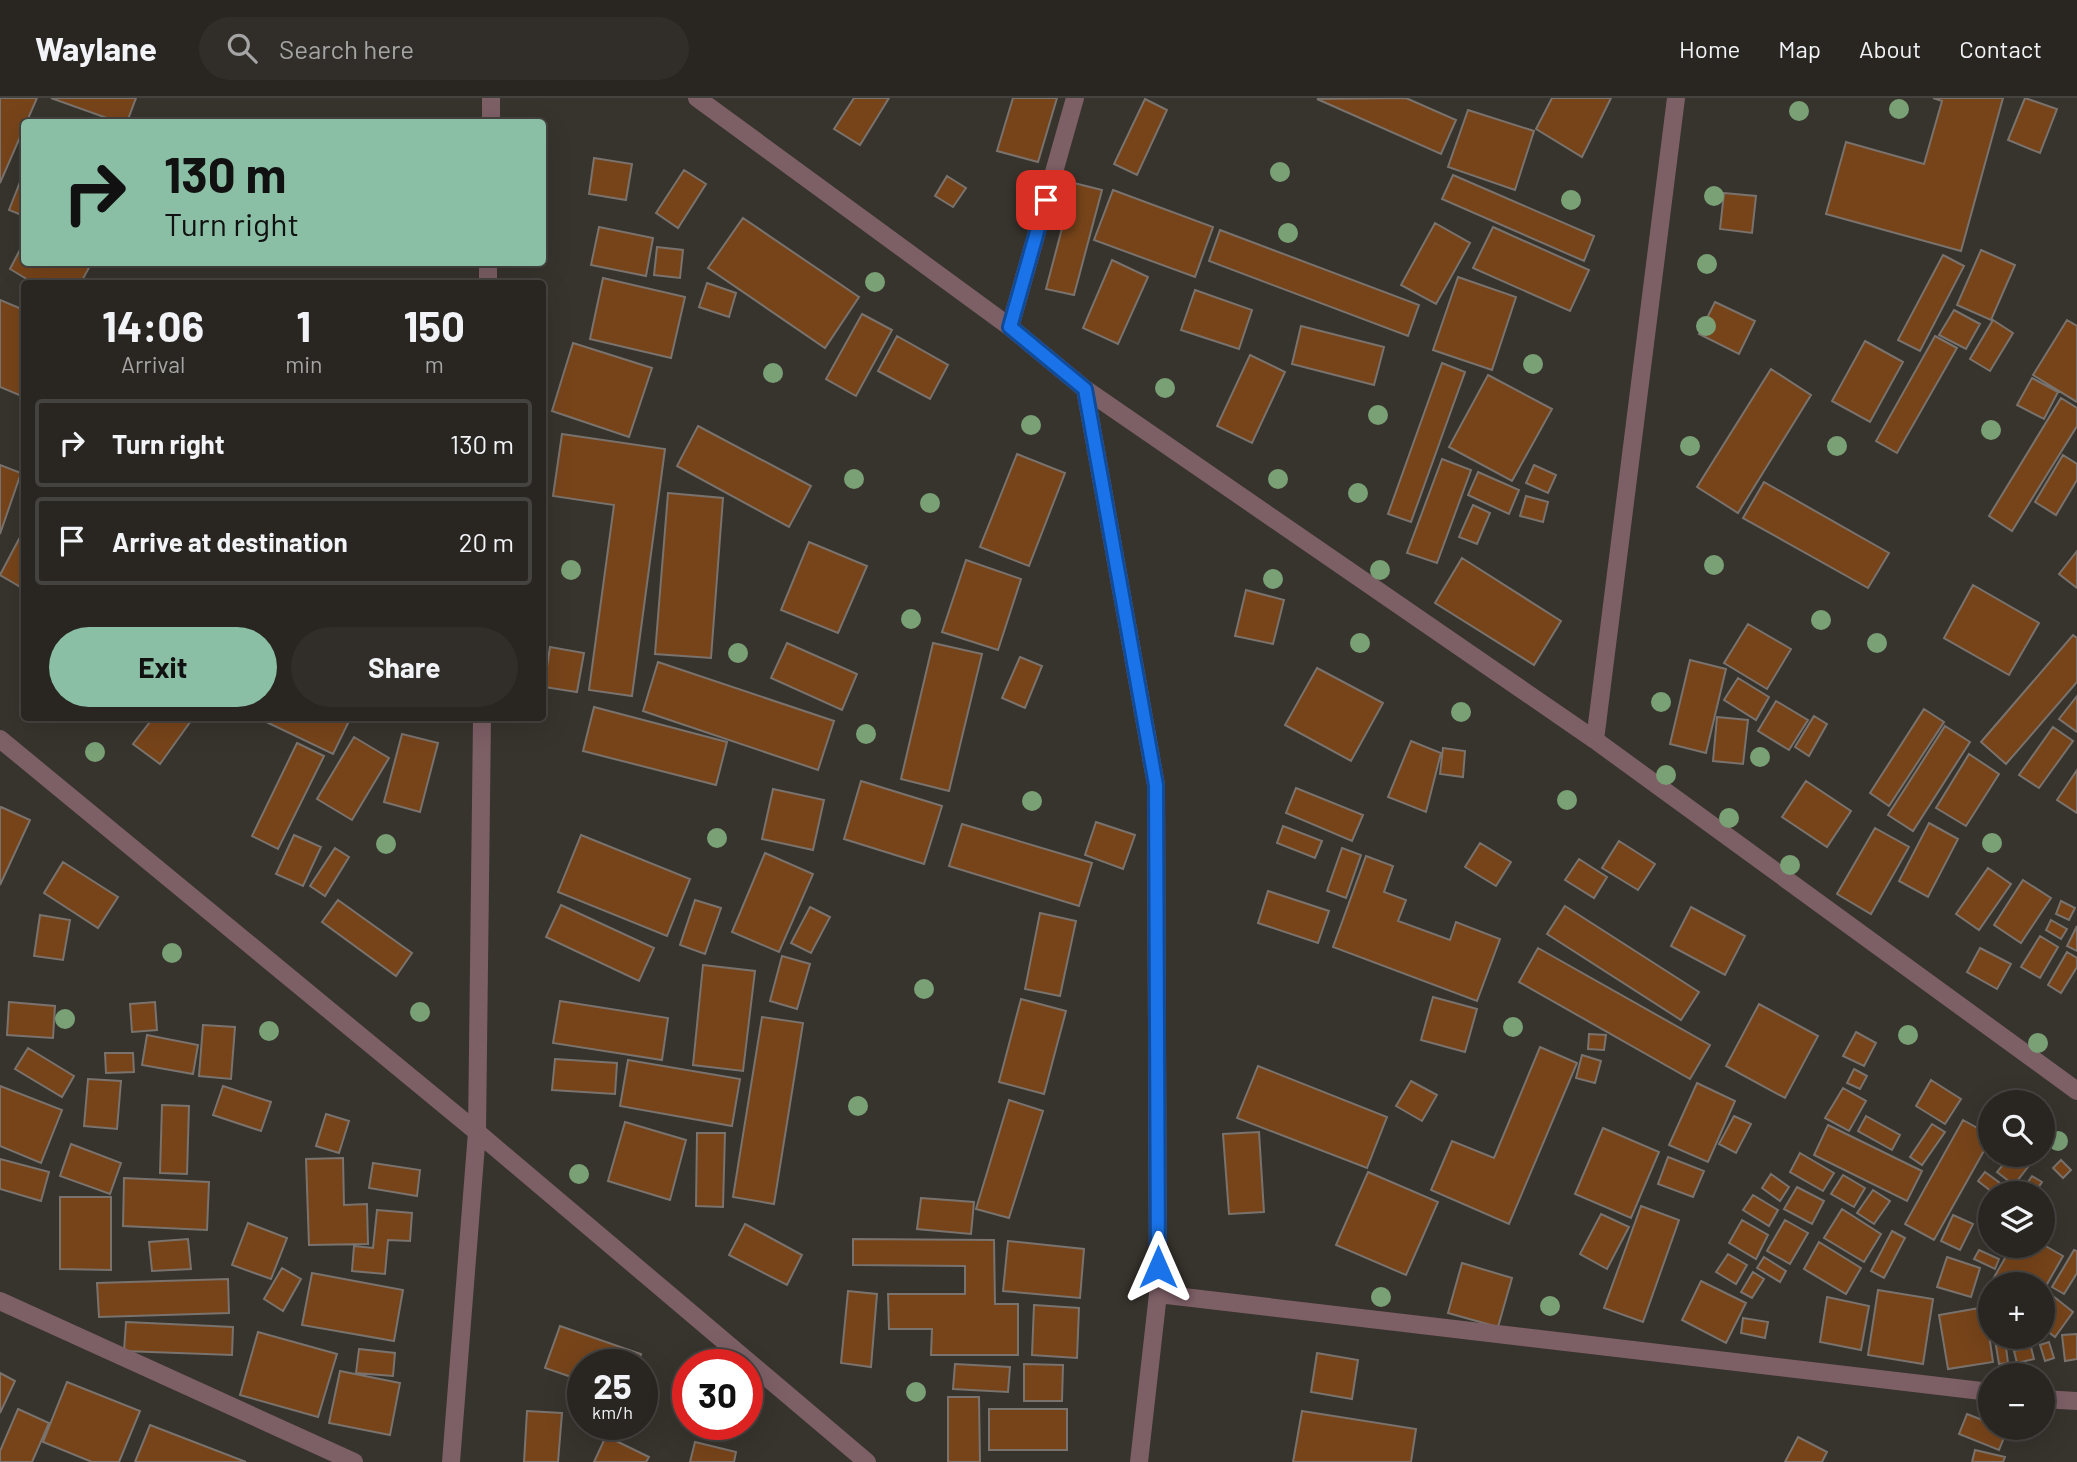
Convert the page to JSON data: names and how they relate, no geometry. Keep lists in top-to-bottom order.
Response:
{
  "page": {
    "header": "Waylane",
    "search": "Search here",
    "nav": [
      "Home",
      "Map",
      "About",
      "Contact"
    ],
    "turn": ["130 m", "Turn right"],
    "eta": [
      "14:06",
      "Arrival",
      "1",
      "min",
      "150",
      "m"
    ],
    "list": [
      {
        "name": "Turn right",
        "value": "130 m"
      },
      {
        "name": "Arrive at destination",
        "value": "20 m"
      }
    ],
    "buttons": ["Exit", "Share"],
    "map_buttons": ["+", "−"],
    "speed": "25 km/h",
    "limit": "30"
  }
}
